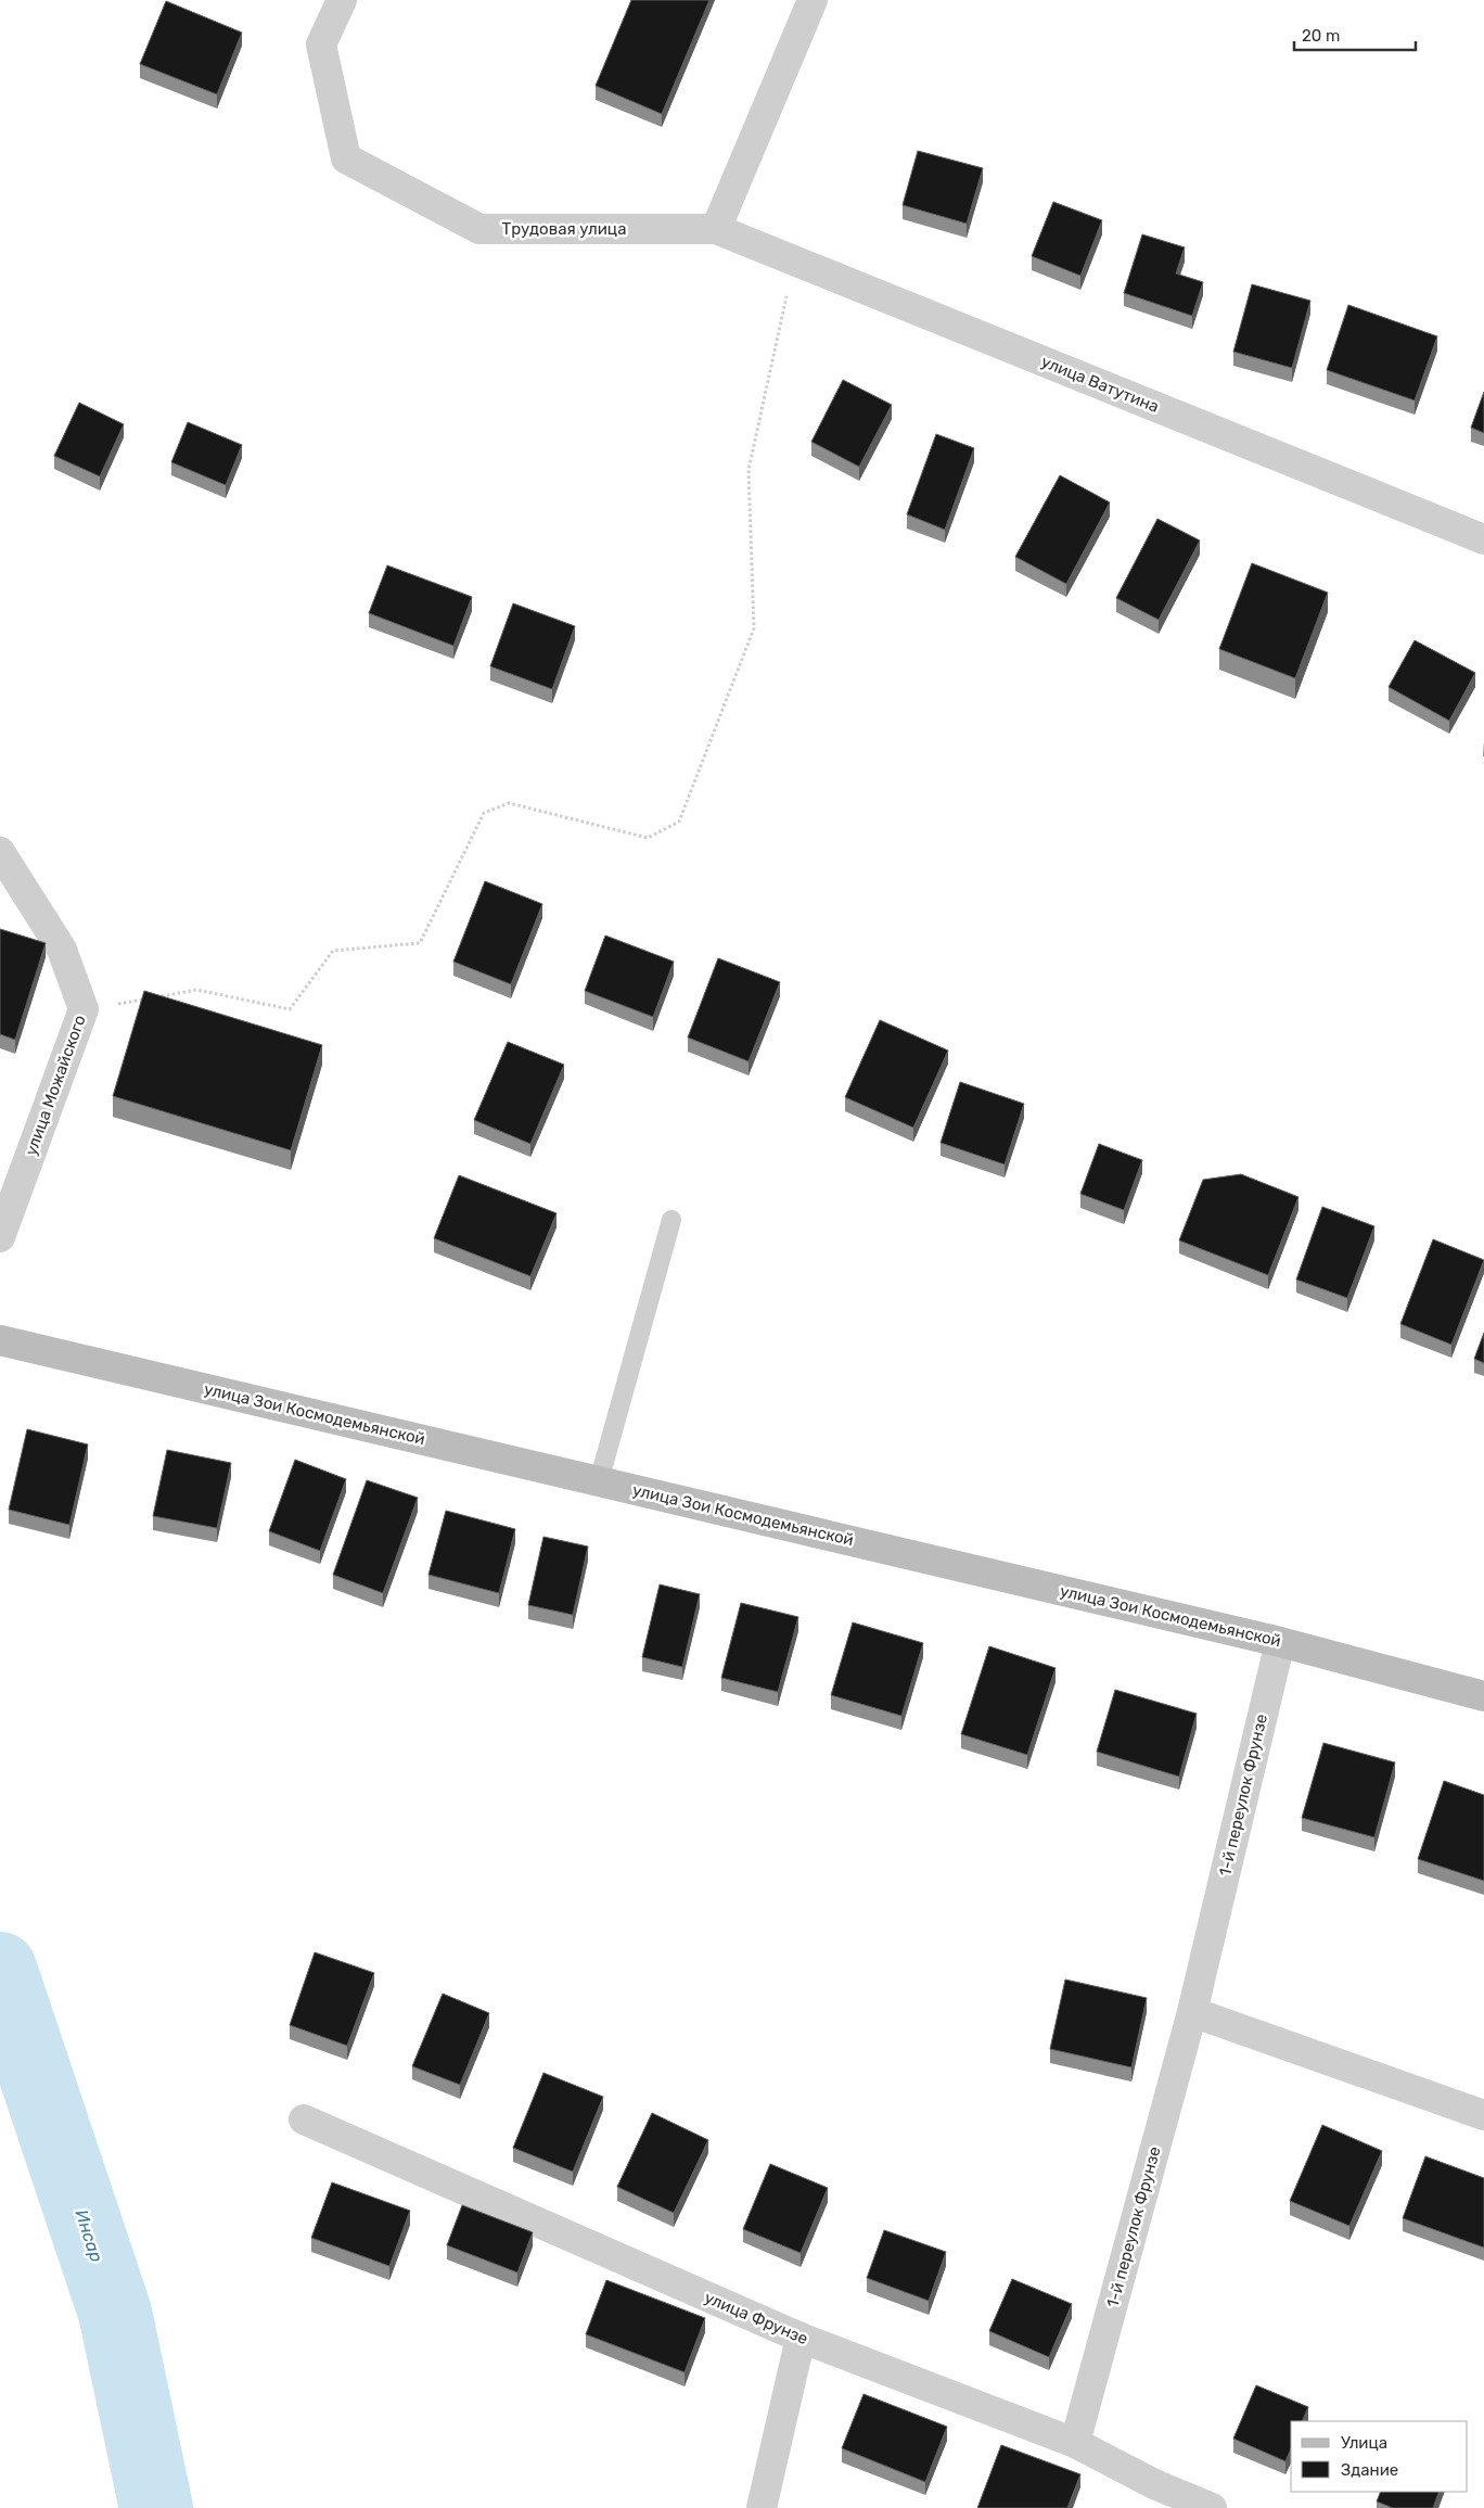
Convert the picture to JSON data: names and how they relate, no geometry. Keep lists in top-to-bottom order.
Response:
{
  "streets": {
    "street": [
      "Трудовая улица",
      "улица Ватутина",
      "улица Можайского",
      "улица Зои Космодемьянской",
      "1-й переулок Фрунзе",
      "улица Фрунзе"
    ]
  },
  "crossings": [
    ["Трудовая улица", "улица Ватутина"],
    ["улица Зои Космодемьянской", "1-й переулок Фрунзе"],
    ["1-й переулок Фрунзе", "улица Фрунзе"]
  ],
  "water": ["Инсар"],
  "legend": ["Улица", "Здание"],
  "scale_bar": "20 m"
}
